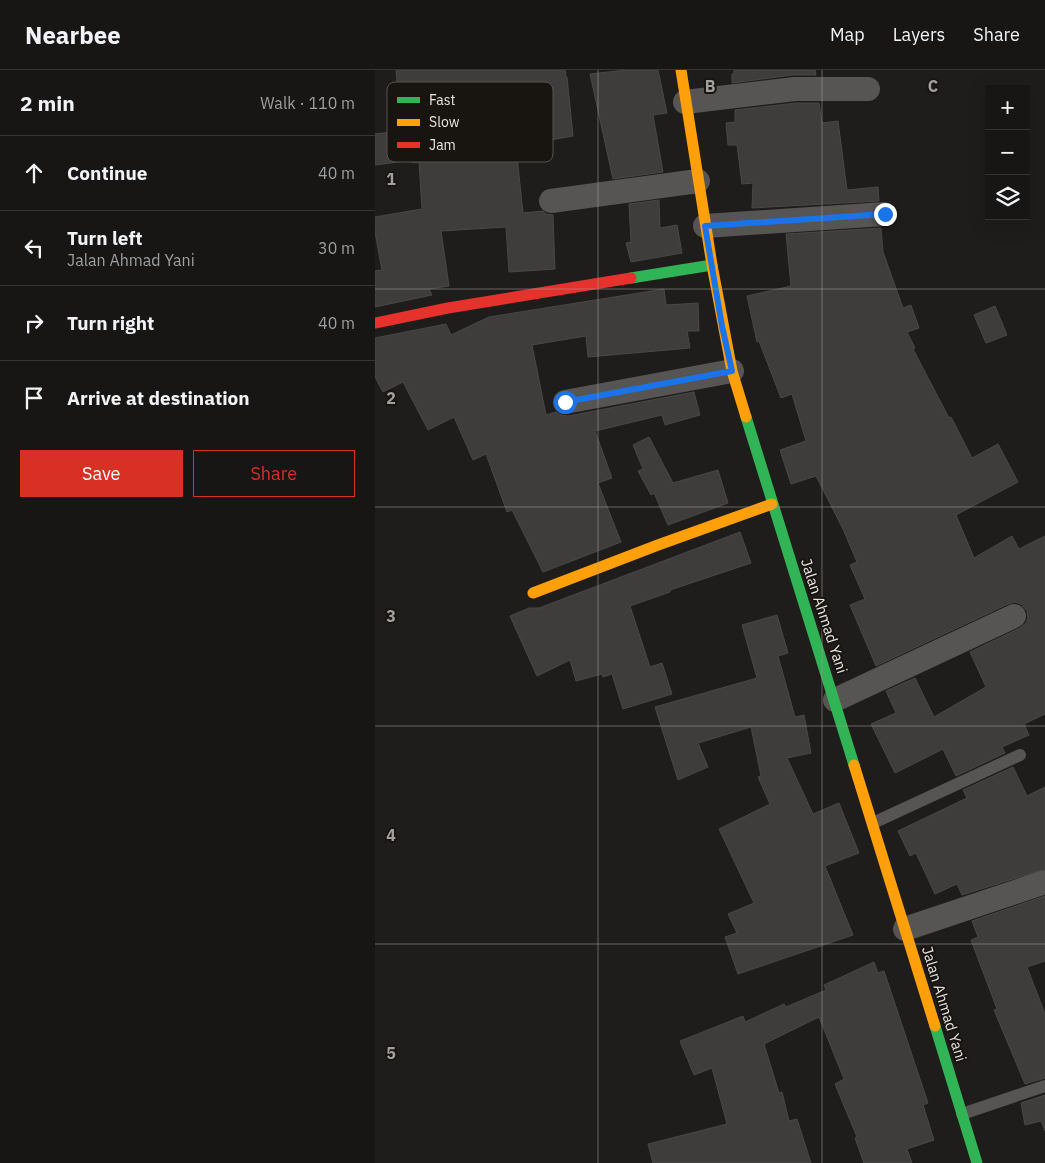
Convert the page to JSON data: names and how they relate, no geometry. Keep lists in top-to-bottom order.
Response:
{
  "streets": {
    "main road": ["Jalan Ahmad Yani"]
  },
  "legend": ["Fast", "Slow", "Jam"],
  "page": {
    "header": "Nearbee",
    "nav": ["Map", "Layers", "Share"],
    "heading": ["2 min", "Walk · 110 m"],
    "map_buttons": ["+", "−"],
    "list": [
      ["Continue", "40 m"],
      ["Turn left", "Jalan Ahmad Yani", "30 m"],
      ["Turn right", "40 m"],
      "Arrive at destination"
    ],
    "buttons": ["Save", "Share"]
  },
  "grid": {
    "columns": ["B", "C"],
    "rows": [
      "1",
      "2",
      "3",
      "4",
      "5"
    ]
  }
}
